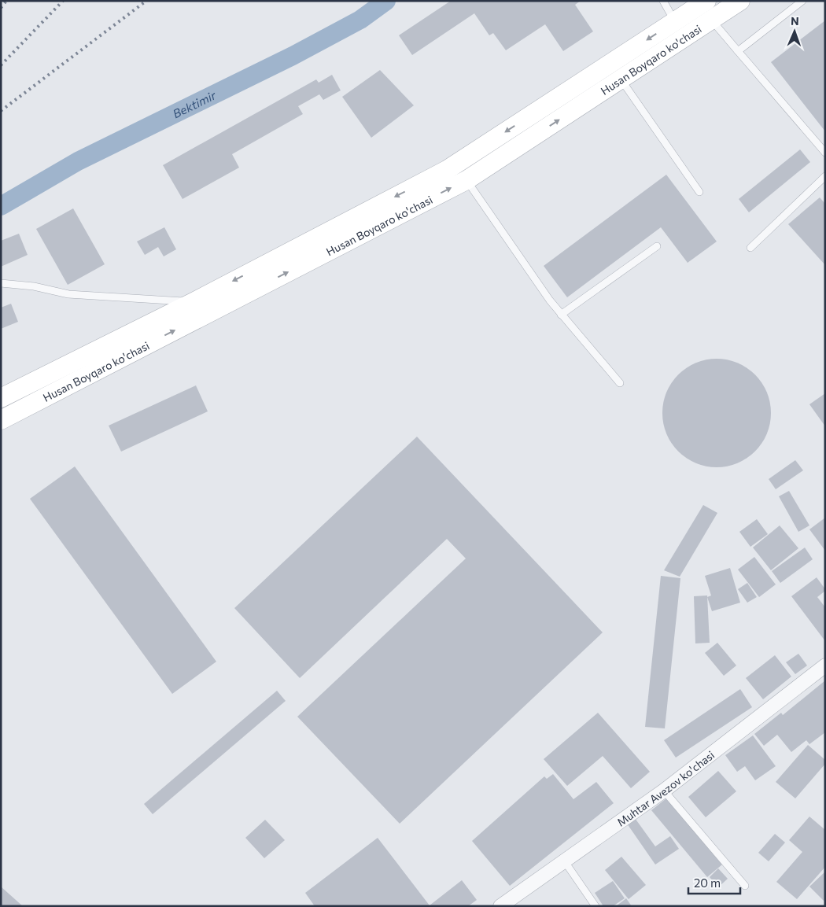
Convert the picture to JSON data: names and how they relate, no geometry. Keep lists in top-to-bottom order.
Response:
{
  "streets": {
    "main road": ["Husan Boyqaro ko'chasi"],
    "street": ["Muhtar Avezov ko'chasi"]
  },
  "water": ["Bektimir"],
  "scale_bar": "20 m",
  "north": "top"
}
